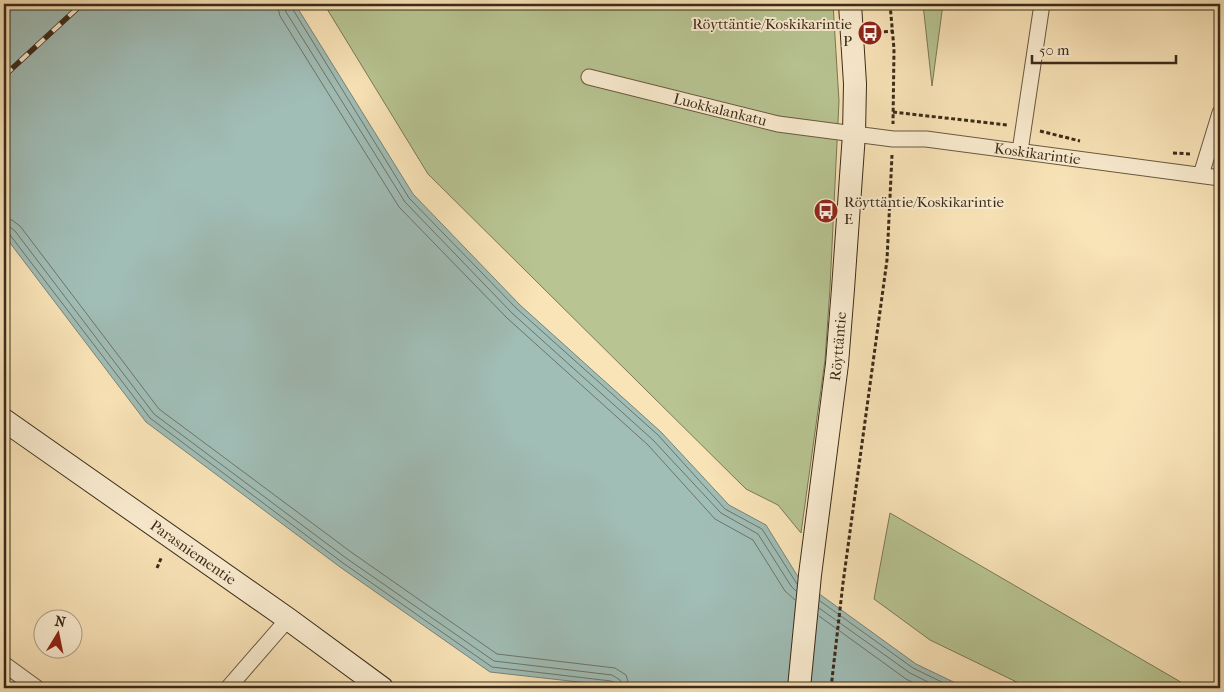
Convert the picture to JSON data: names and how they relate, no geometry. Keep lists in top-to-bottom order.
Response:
{
  "streets": {
    "street": [
      "Luokkalankatu",
      "Koskikarintie",
      "Röyttäntie",
      "Parasniementie"
    ]
  },
  "crossings": [
    ["Luokkalankatu", "Koskikarintie"],
    ["Luokkalankatu", "Röyttäntie"],
    ["Koskikarintie", "Röyttäntie"]
  ],
  "places": {
    "bus stop": ["Röyttäntie/Koskikarintie P", "Röyttäntie/Koskikarintie E"]
  },
  "scale_bar": "50 m",
  "north": "top"
}
